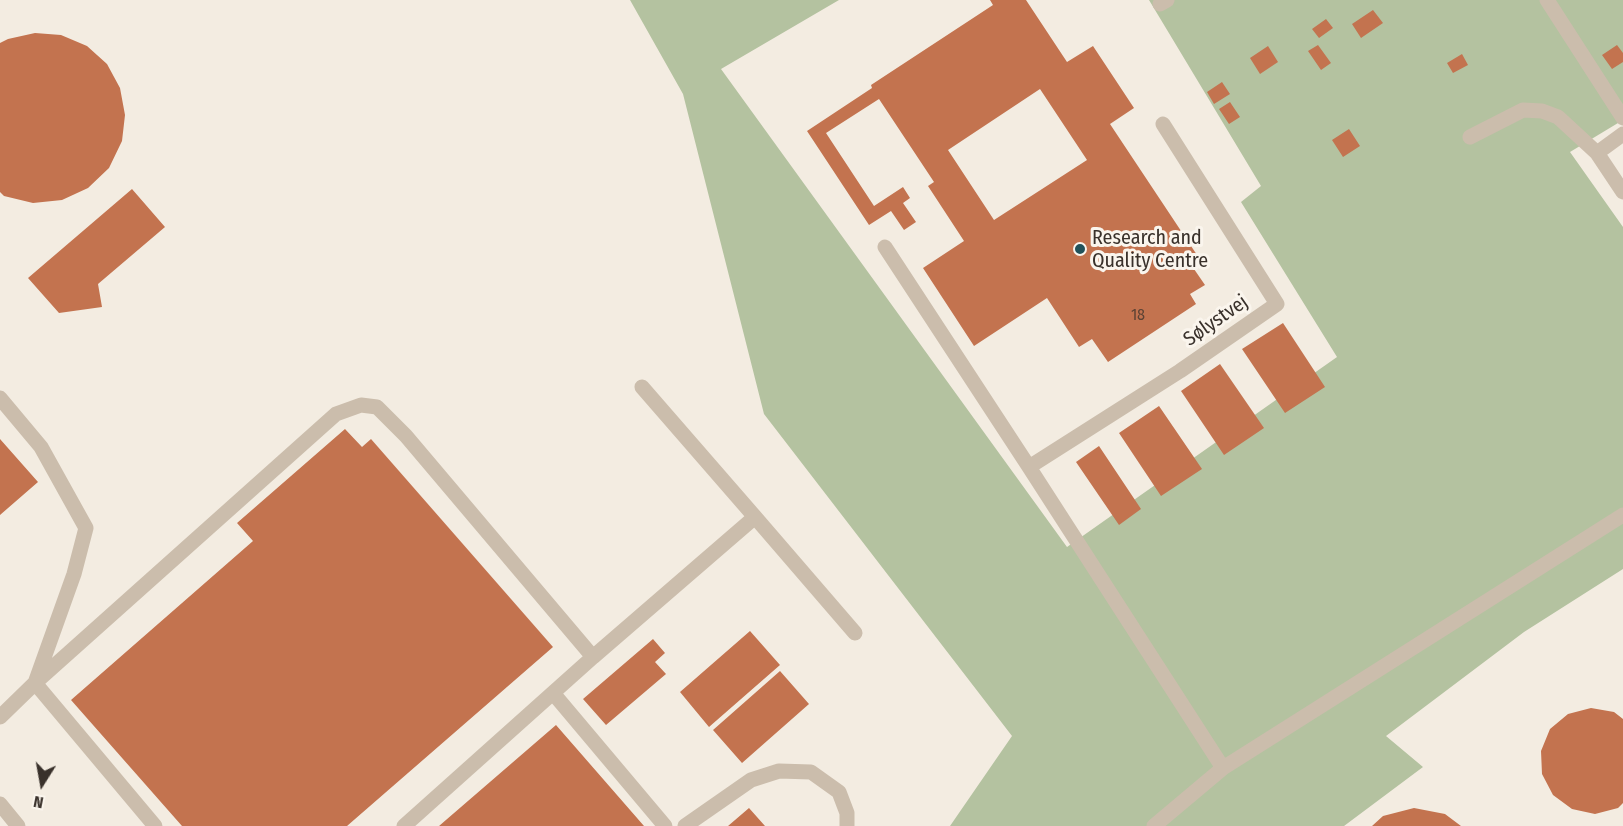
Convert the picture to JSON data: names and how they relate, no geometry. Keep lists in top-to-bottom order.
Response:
{
  "streets": {
    "street": ["Sølystvej"]
  },
  "places": ["Research and Quality Centre"],
  "house_numbers": ["18"],
  "north": "bottom"
}
